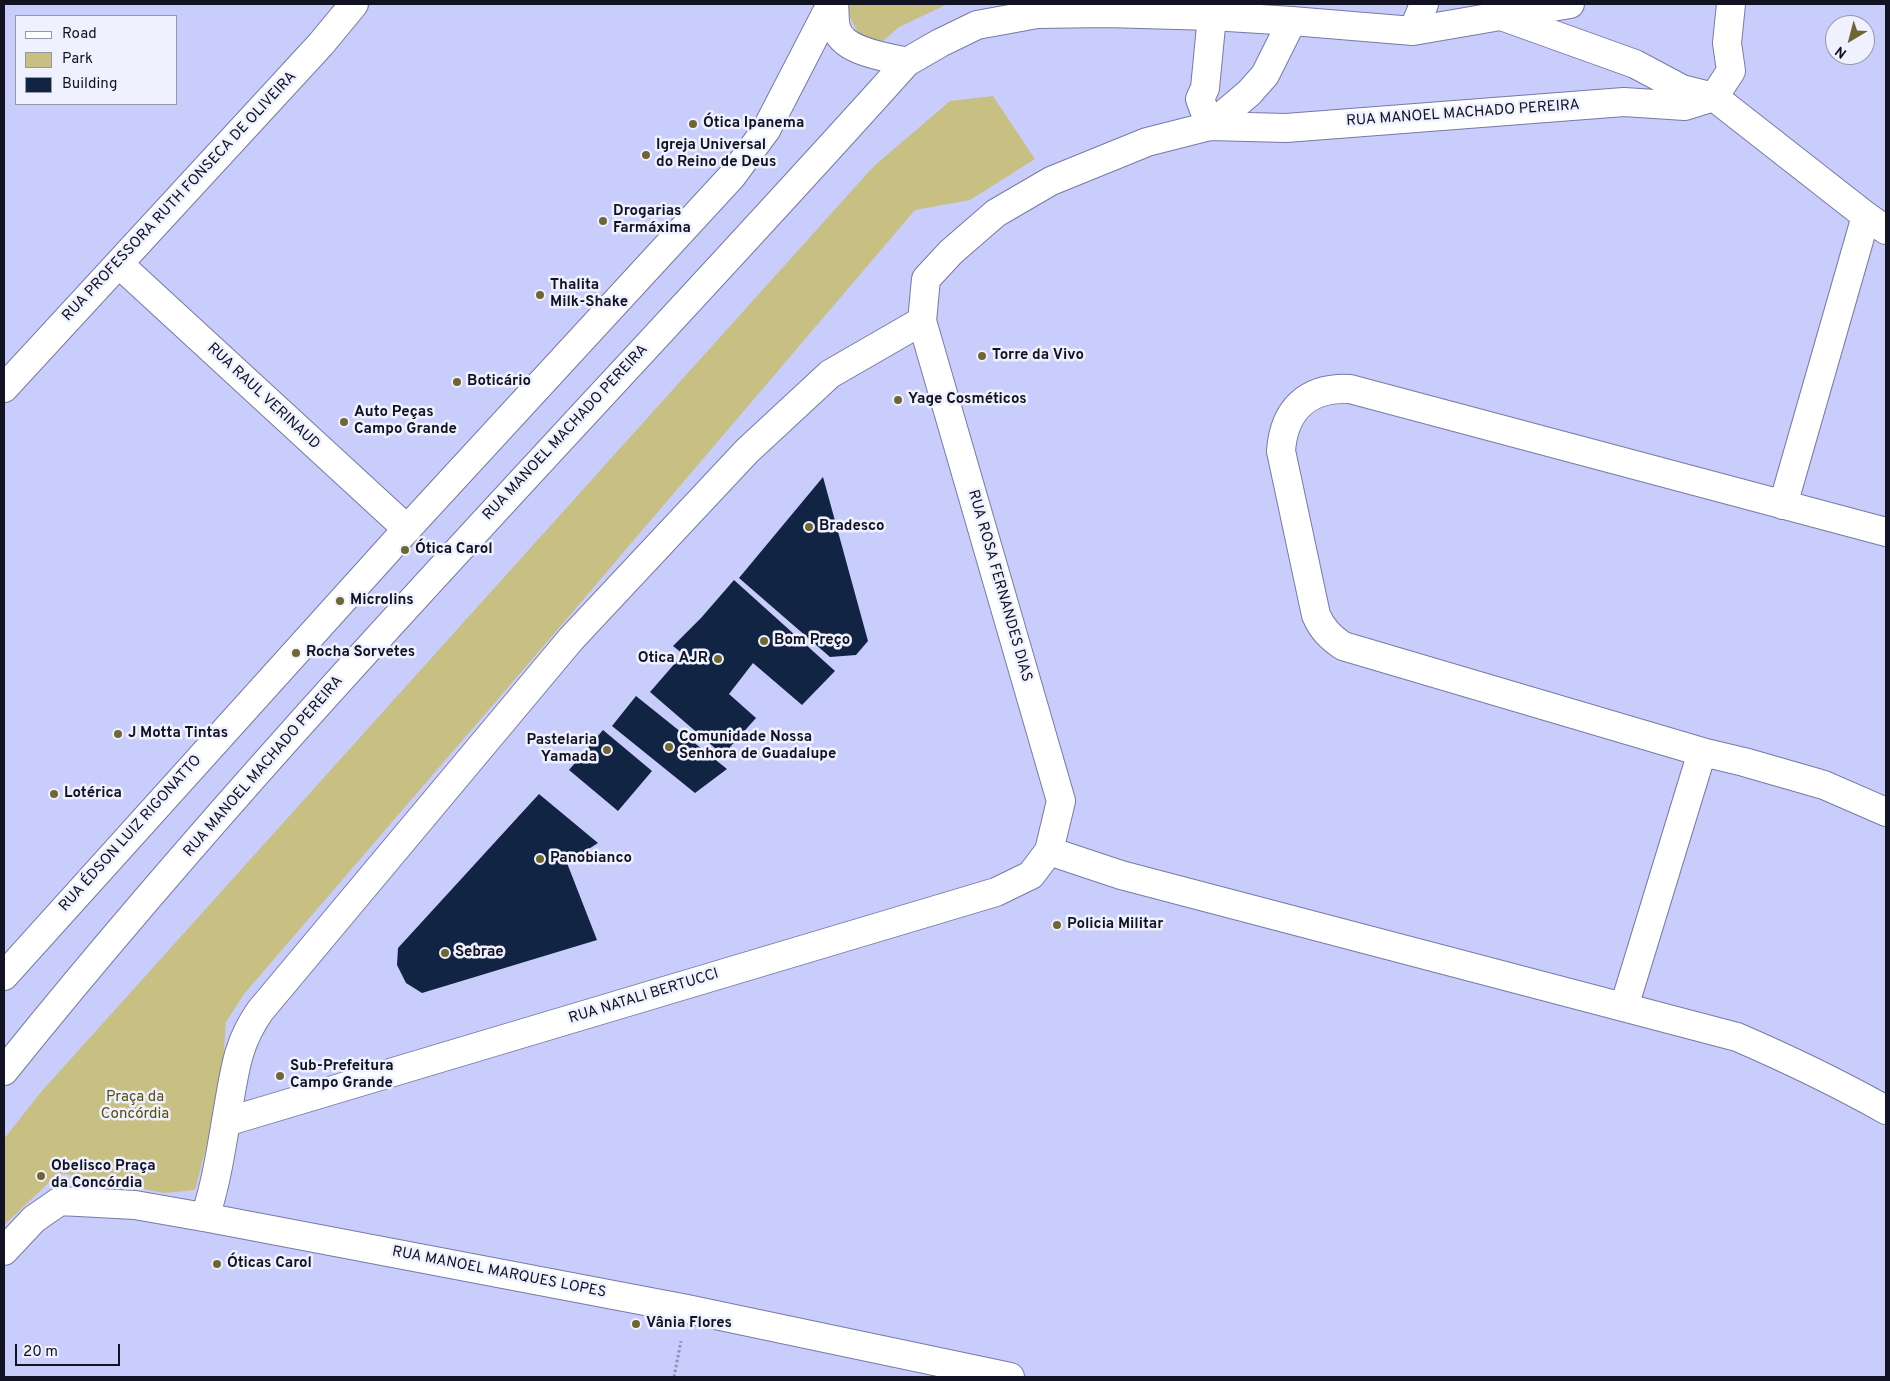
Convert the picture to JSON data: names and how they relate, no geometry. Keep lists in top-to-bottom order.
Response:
{
  "streets": {
    "street": [
      "RUA MANOEL MACHADO PEREIRA",
      "RUA PROFESSORA RUTH FONSECA DE OLIVEIRA",
      "RUA RAUL VERINAUD",
      "RUA ROSA FERNANDES DIAS",
      "RUA ÉDSON LUIZ RIGONATTO",
      "RUA NATALI BERTUCCI",
      "RUA MANOEL MARQUES LOPES"
    ]
  },
  "crossings": [
    ["RUA MANOEL MACHADO PEREIRA", "RUA ROSA FERNANDES DIAS"],
    ["RUA PROFESSORA RUTH FONSECA DE OLIVEIRA", "RUA RAUL VERINAUD"],
    ["RUA RAUL VERINAUD", "RUA ÉDSON LUIZ RIGONATTO"],
    ["RUA ROSA FERNANDES DIAS", "RUA NATALI BERTUCCI"]
  ],
  "parks": ["Praça da Concórdia"],
  "places": [
    "Ótica Ipanema",
    "Igreja Universal do Reino de Deus",
    "Drogarias Farmáxima",
    "Thalita Milk-Shake",
    "Torre da Vivo",
    "Boticário",
    "Yage Cosméticos",
    "Auto Peças Campo Grande",
    "Bradesco",
    "Ótica Carol",
    "Microlins",
    "Bom Preço",
    "Rocha Sorvetes",
    "Otica AJR",
    "J Motta Tintas",
    "Comunidade Nossa Senhora de Guadalupe",
    "Pastelaria Yamada",
    "Lotérica",
    "Panobianco",
    "Policia Militar",
    "Sebrae",
    "Sub-Prefeitura Campo Grande",
    "Obelisco Praça da Concórdia",
    "Óticas Carol",
    "Vânia Flores"
  ],
  "legend": ["Road", "Park", "Building"],
  "scale_bar": "20 m",
  "north": "bottom left"
}
